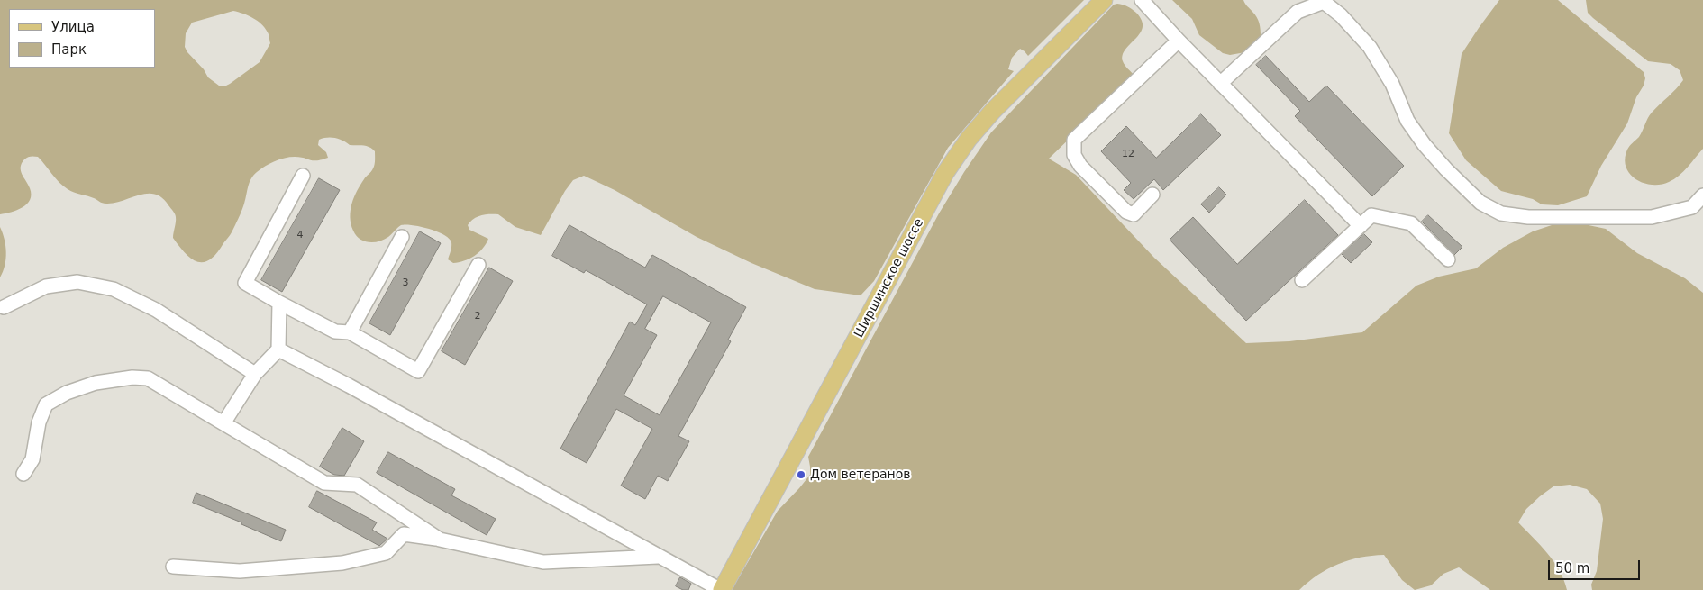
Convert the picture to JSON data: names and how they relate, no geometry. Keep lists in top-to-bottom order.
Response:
{
  "streets": {
    "main road": ["Ширшинское шоссе"]
  },
  "places": ["Дом ветеранов"],
  "house_numbers": [
    "12",
    "4",
    "3",
    "2"
  ],
  "legend": ["Улица", "Парк"],
  "scale_bar": "50 m"
}
